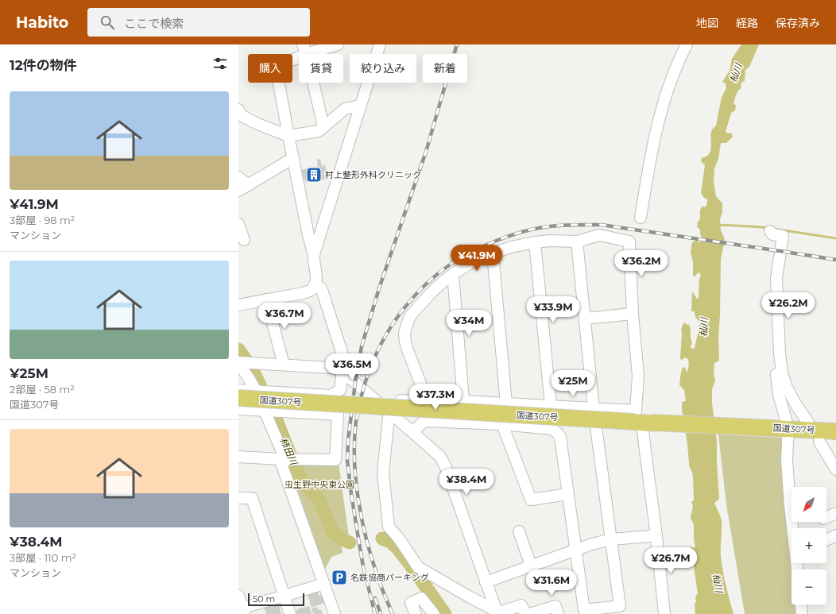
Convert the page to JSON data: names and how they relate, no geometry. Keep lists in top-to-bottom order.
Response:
{
  "streets": {
    "highway": ["国道307号"]
  },
  "water": ["杣川", "柿田川"],
  "parks": ["虫生野中央東公園"],
  "places": {
    "building": ["村上整形外科クリニック"],
    "parking": ["名鉄協商パーキング"]
  },
  "scale_bar": "50 m",
  "north": "bottom left",
  "page": {
    "header": "Habito",
    "search": "ここで検索",
    "nav": ["地図", "経路", "保存済み"],
    "heading": "12件の物件",
    "chip": [
      "購入",
      "賃貸",
      "絞り込み",
      "新着"
    ],
    "list": [
      {
        "name": "¥41.9M",
        "note": "3部屋 · 98 m² · マンション"
      },
      {
        "name": "¥25M",
        "note": "2部屋 · 58 m² · 国道307号"
      },
      {
        "name": "¥38.4M",
        "note": "3部屋 · 110 m² · マンション"
      }
    ],
    "price": [
      "¥41.9M",
      "¥36.2M",
      "¥26.2M",
      "¥33.9M",
      "¥36.7M",
      "¥34M",
      "¥36.5M",
      "¥25M",
      "¥37.3M",
      "¥38.4M",
      "¥26.7M",
      "¥31.6M"
    ],
    "map_buttons": ["+", "−"],
    "scale": "50 m"
  }
}
